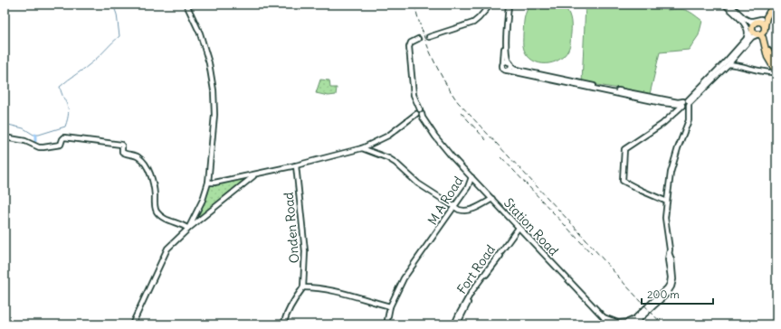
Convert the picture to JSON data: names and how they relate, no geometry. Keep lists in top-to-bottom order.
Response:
{
  "streets": {
    "main road": [
      "M A Road",
      "Station Road",
      "Onden Road",
      "Fort Road"
    ]
  },
  "crossings": [
    ["M A Road", "Station Road"],
    ["Station Road", "Fort Road"]
  ],
  "scale_bar": "200 m"
}
